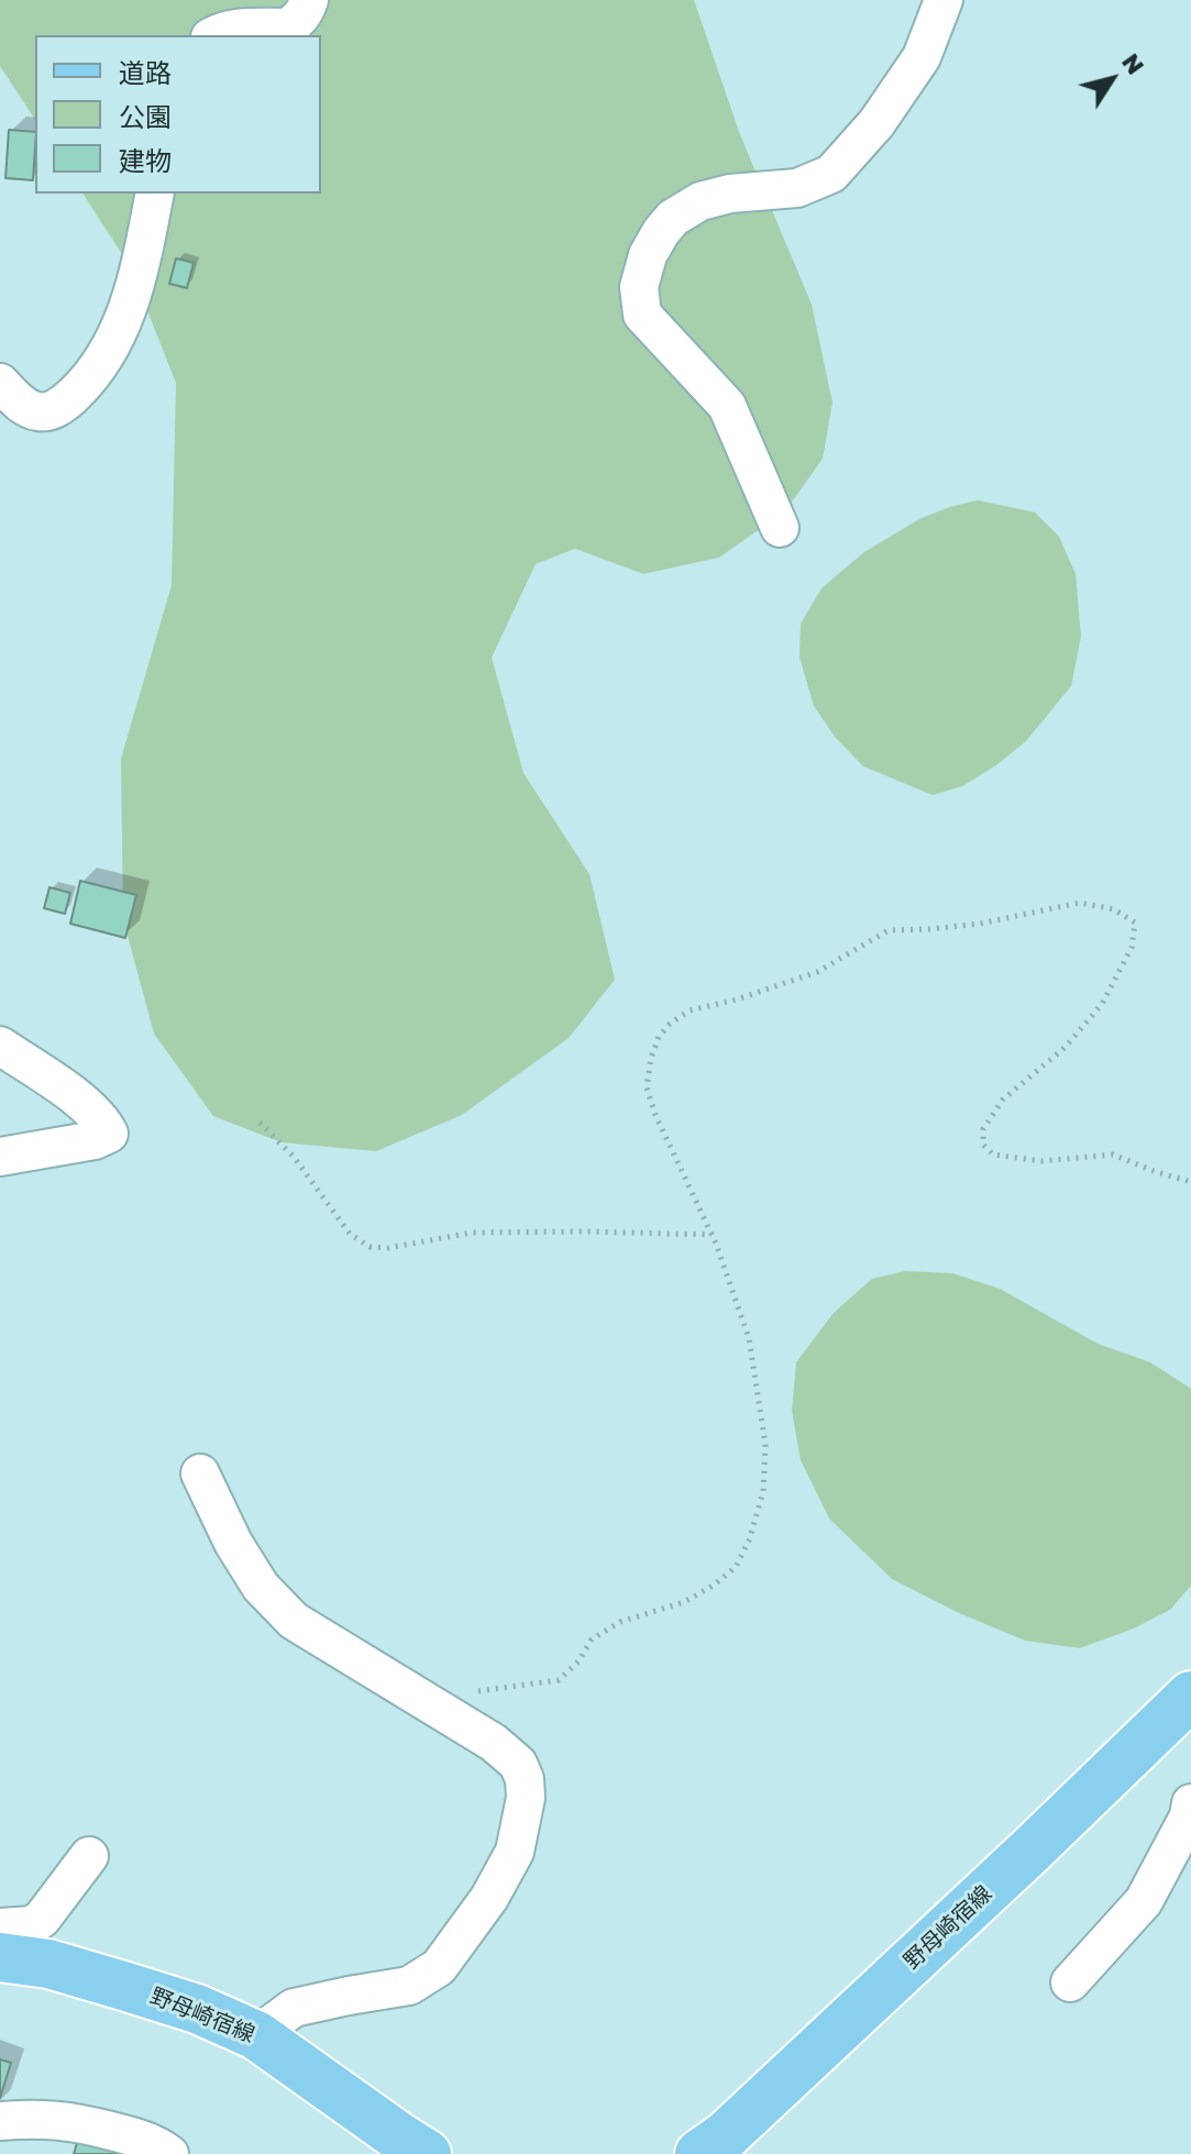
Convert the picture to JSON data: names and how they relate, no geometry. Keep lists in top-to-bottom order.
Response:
{
  "streets": {
    "main road": ["野母崎宿線"]
  },
  "legend": ["道路", "公園", "建物"],
  "north": "top right"
}
